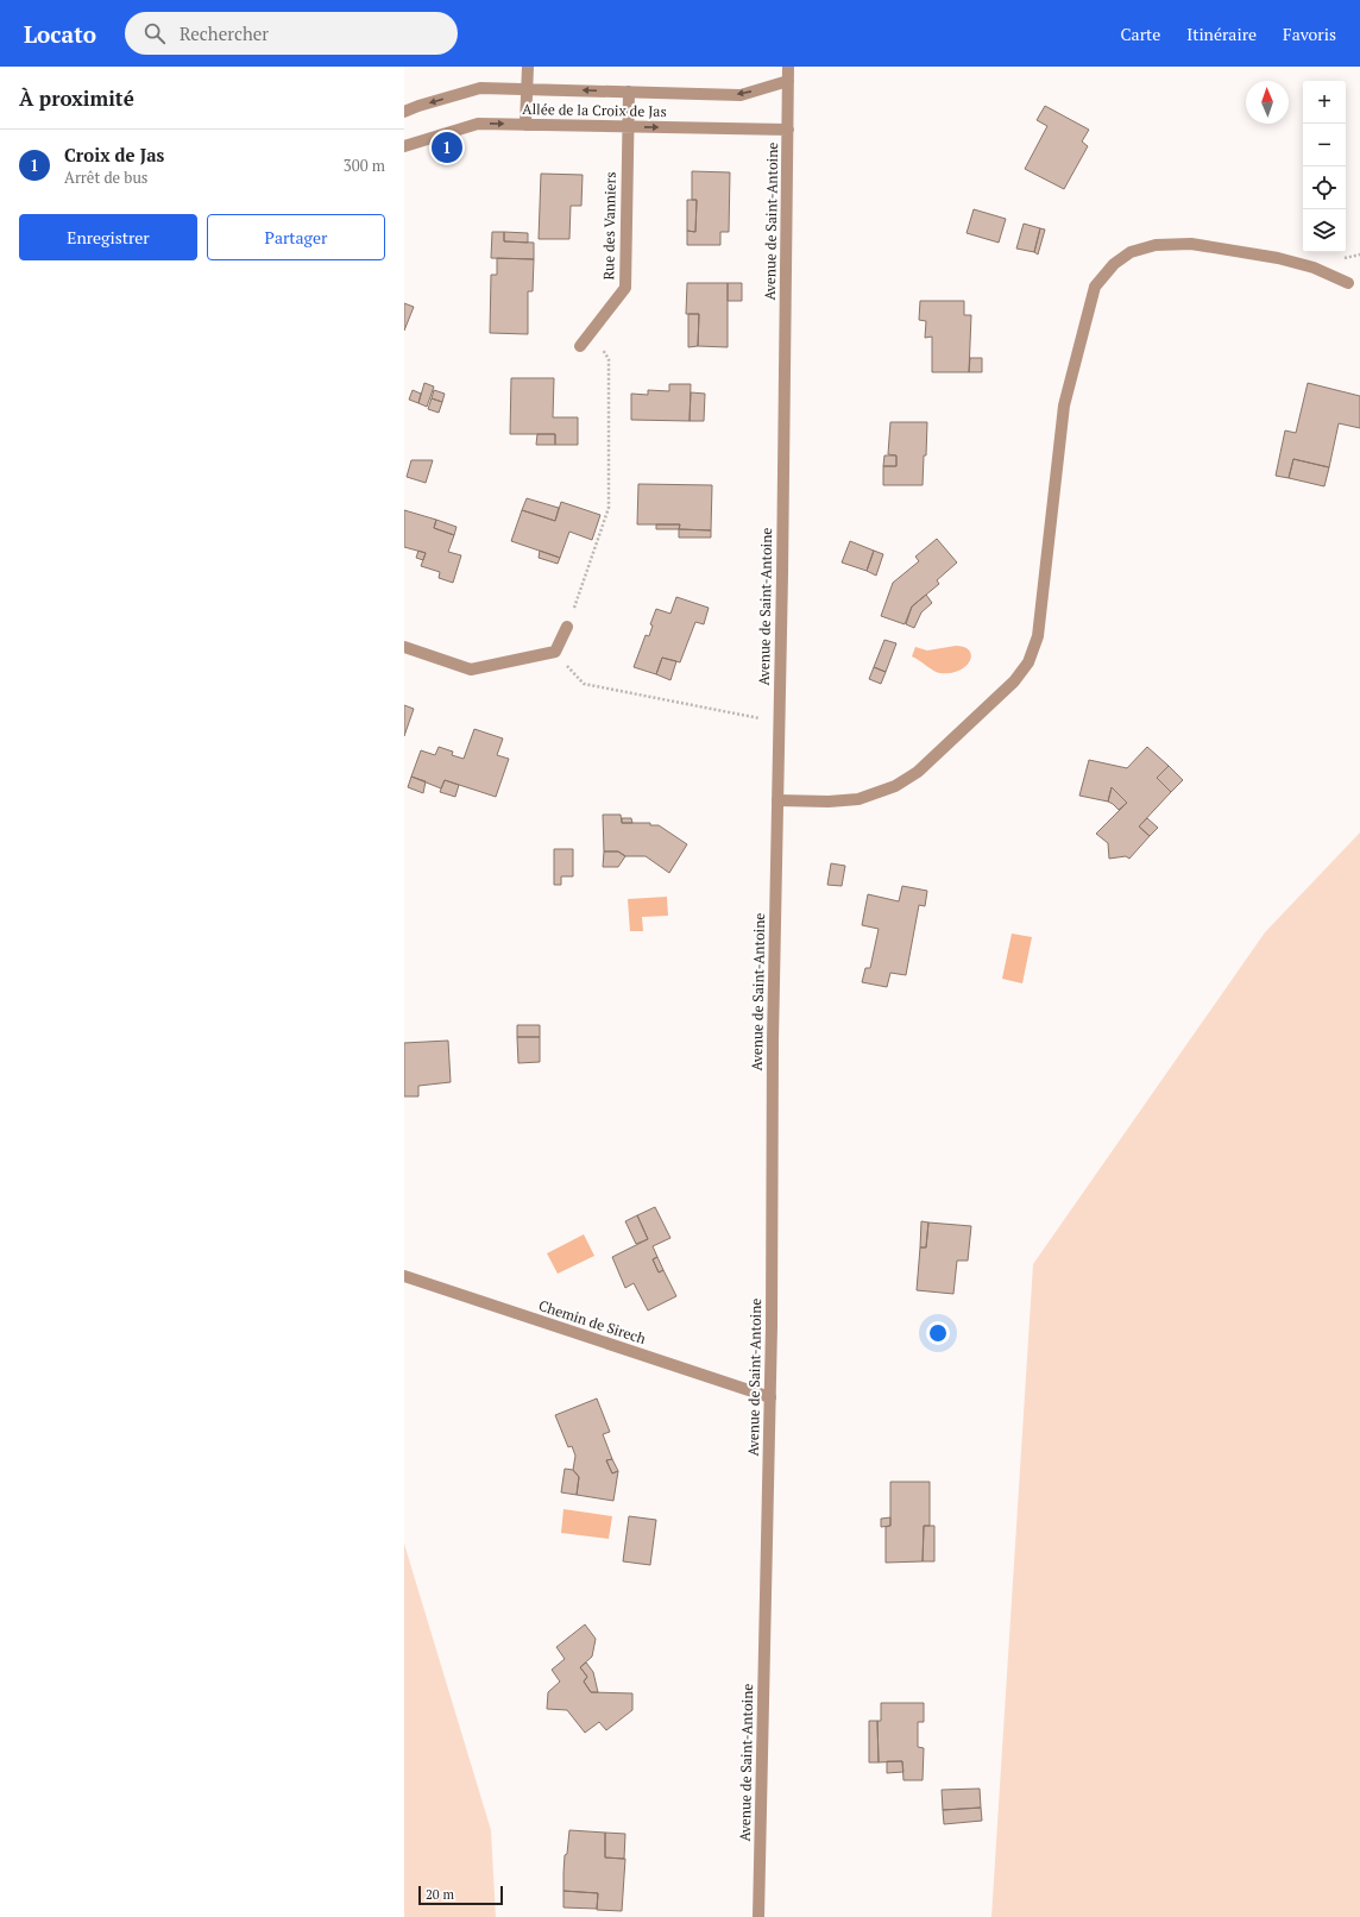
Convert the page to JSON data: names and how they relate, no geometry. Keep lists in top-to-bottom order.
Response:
{
  "streets": {
    "street": [
      "Allée de la Croix de Jas",
      "Avenue de Saint-Antoine",
      "Rue des Vanniers",
      "Chemin de Sirech"
    ]
  },
  "crossings": [
    ["Allée de la Croix de Jas", "Avenue de Saint-Antoine"],
    ["Allée de la Croix de Jas", "Rue des Vanniers"],
    ["Avenue de Saint-Antoine", "Chemin de Sirech"]
  ],
  "scale_bar": "20 m",
  "north": "top",
  "page": {
    "header": "Locato",
    "search": "Rechercher",
    "nav": ["Carte", "Itinéraire", "Favoris"],
    "heading": "À proximité",
    "map_buttons": ["+", "−"],
    "list": [
      {
        "mark": "1",
        "name": "Croix de Jas",
        "note": "Arrêt de bus",
        "value": "300 m"
      }
    ],
    "pins": "1",
    "buttons": ["Enregistrer", "Partager"],
    "scale": "20 m"
  }
}
